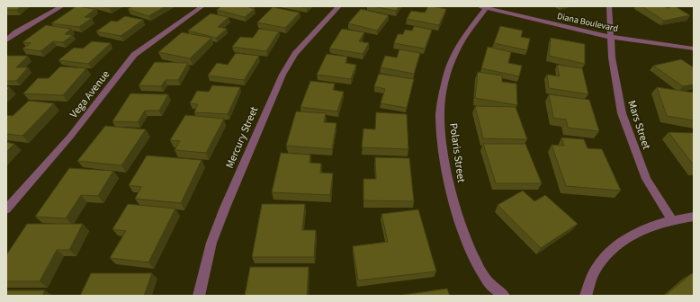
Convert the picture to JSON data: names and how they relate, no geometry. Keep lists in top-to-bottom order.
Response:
{
  "streets": {
    "street": [
      "Diana Boulevard",
      "Vega Avenue",
      "Mars Street",
      "Mercury Street",
      "Polaris Street"
    ]
  },
  "crossings": [
    ["Diana Boulevard", "Mars Street"],
    ["Diana Boulevard", "Polaris Street"]
  ]
}
